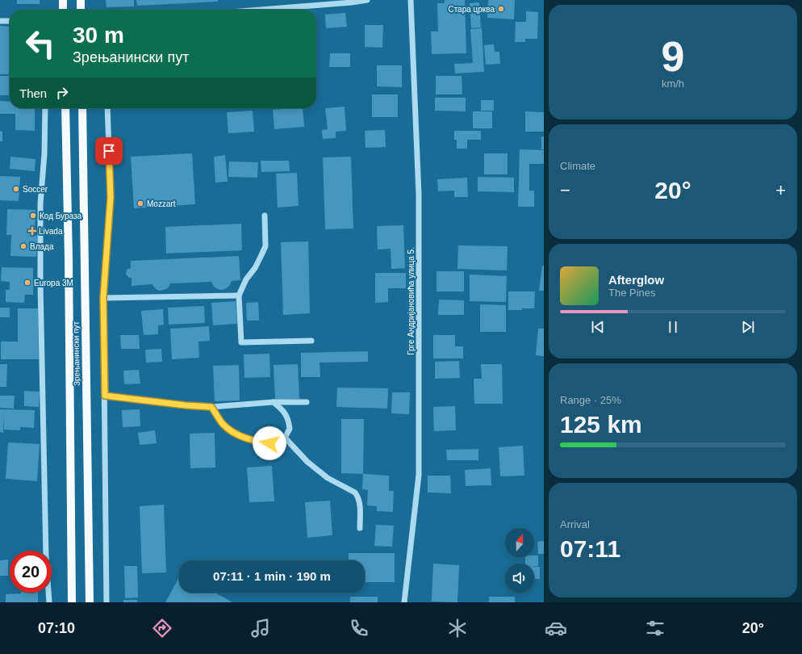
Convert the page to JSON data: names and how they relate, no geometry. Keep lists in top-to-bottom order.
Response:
{
  "streets": {
    "main road": ["Зрењанински пут"],
    "street": ["Грге Андријановића улица 5."]
  },
  "places": {
    "other": [
      "Стара црква",
      "Soccer",
      "Mozzart",
      "Код Бураза",
      "Влада",
      "Europa 3M"
    ],
    "health": ["Livada"]
  },
  "north": "top",
  "page": {
    "tile": [
      ["9", "km/h"],
      "Climate",
      ["Range · 25%", "125 km"],
      ["Arrival", "07:11"]
    ],
    "turn": ["30 m", "Зрењанински пут"],
    "then": "Then",
    "heat": ["−", "20°", "+"],
    "song": ["Afterglow", "The Pines"],
    "limit": "20",
    "trip": "07:11 · 1 min · 190 m",
    "tabs": ["07:10", "20°"]
  }
}
